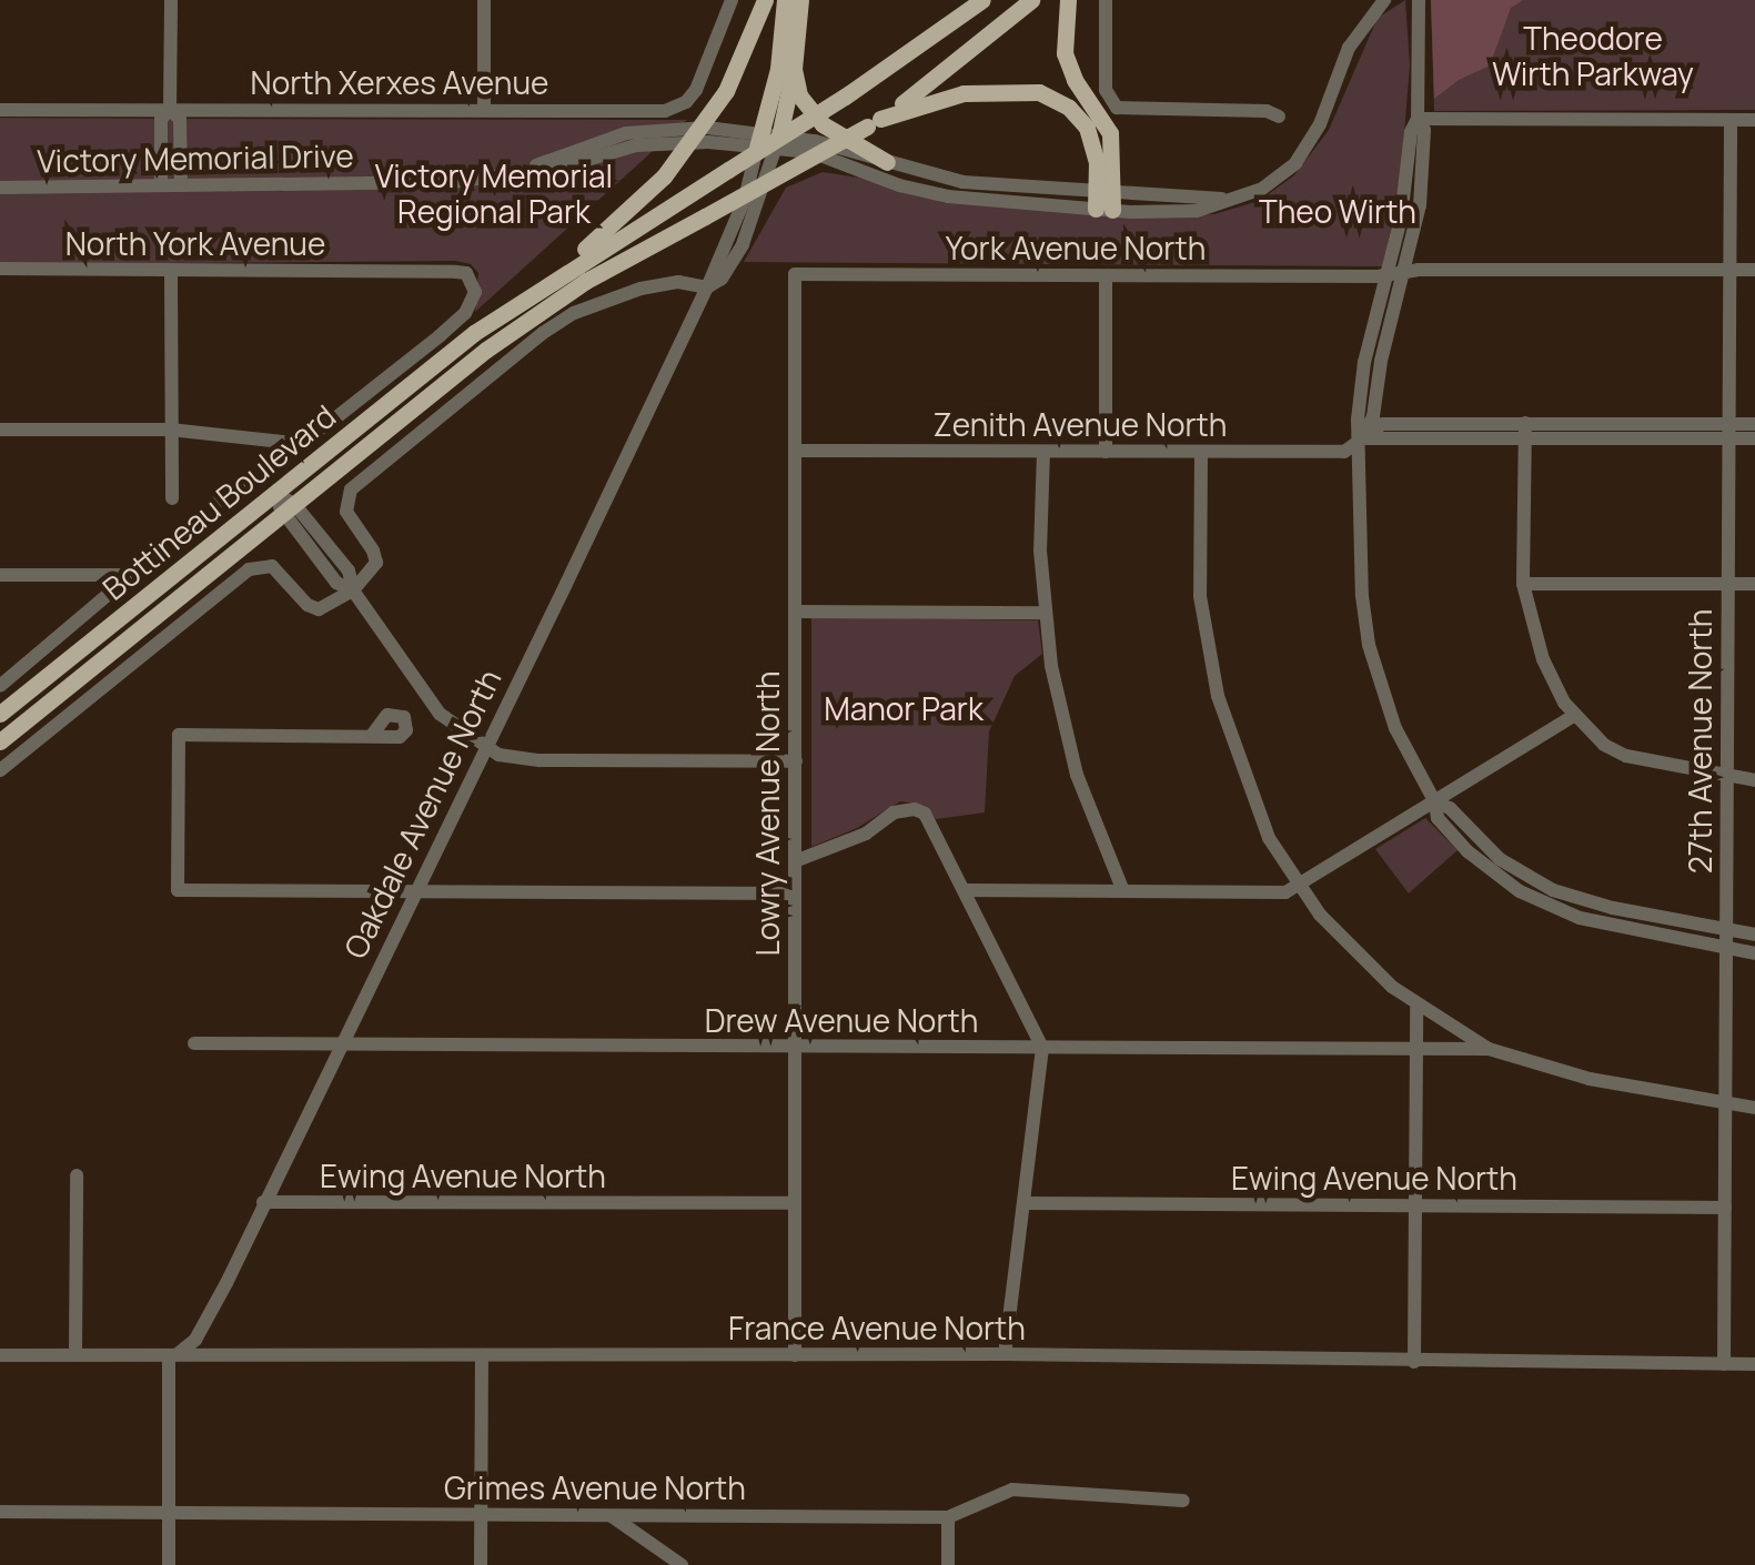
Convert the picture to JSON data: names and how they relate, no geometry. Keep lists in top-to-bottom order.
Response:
{
  "streets": {
    "main road": ["Bottineau Boulevard"],
    "street": [
      "North Xerxes Avenue",
      "Victory Memorial Drive",
      "North York Avenue",
      "York Avenue North",
      "Zenith Avenue North",
      "27th Avenue North",
      "Oakdale Avenue North",
      "Lowry Avenue North",
      "Drew Avenue North",
      "Ewing Avenue North",
      "France Avenue North",
      "Grimes Avenue North"
    ]
  },
  "crossings": [
    ["Victory Memorial Drive", "Oakdale Avenue North"],
    ["York Avenue North", "27th Avenue North"],
    ["York Avenue North", "Lowry Avenue North"],
    ["Zenith Avenue North", "27th Avenue North"],
    ["Zenith Avenue North", "Lowry Avenue North"],
    ["27th Avenue North", "Ewing Avenue North"],
    ["27th Avenue North", "France Avenue North"],
    ["Oakdale Avenue North", "Drew Avenue North"],
    ["Oakdale Avenue North", "Ewing Avenue North"],
    ["Oakdale Avenue North", "France Avenue North"],
    ["Lowry Avenue North", "Drew Avenue North"],
    ["Lowry Avenue North", "Ewing Avenue North"],
    ["Lowry Avenue North", "France Avenue North"]
  ],
  "parks": [
    "Theodore Wirth Parkway",
    "Victory Memorial Regional Park",
    "Theo Wirth",
    "Manor Park"
  ]
}
